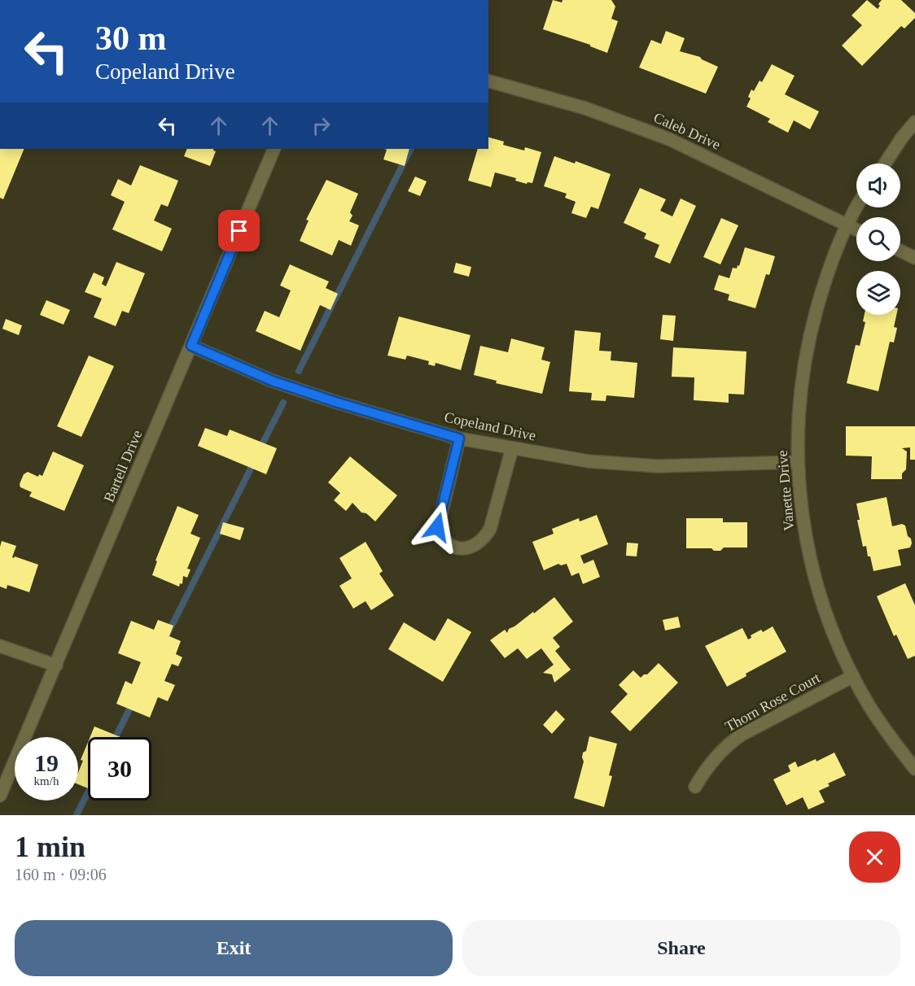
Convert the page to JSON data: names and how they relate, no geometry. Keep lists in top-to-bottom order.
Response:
{
  "streets": {
    "street": [
      "Caleb Drive",
      "Copeland Drive",
      "Bartell Drive",
      "Vanette Drive",
      "Thorn Rose Court"
    ]
  },
  "crossings": [
    ["Caleb Drive", "Vanette Drive"],
    ["Copeland Drive", "Bartell Drive"],
    ["Copeland Drive", "Vanette Drive"],
    ["Vanette Drive", "Thorn Rose Court"]
  ],
  "page": {
    "turn": ["30 m", "Copeland Drive"],
    "speed": "19 km/h",
    "limit": "30",
    "heading": ["1 min", "160 m · 09:06"],
    "buttons": ["Exit", "Share"]
  }
}
